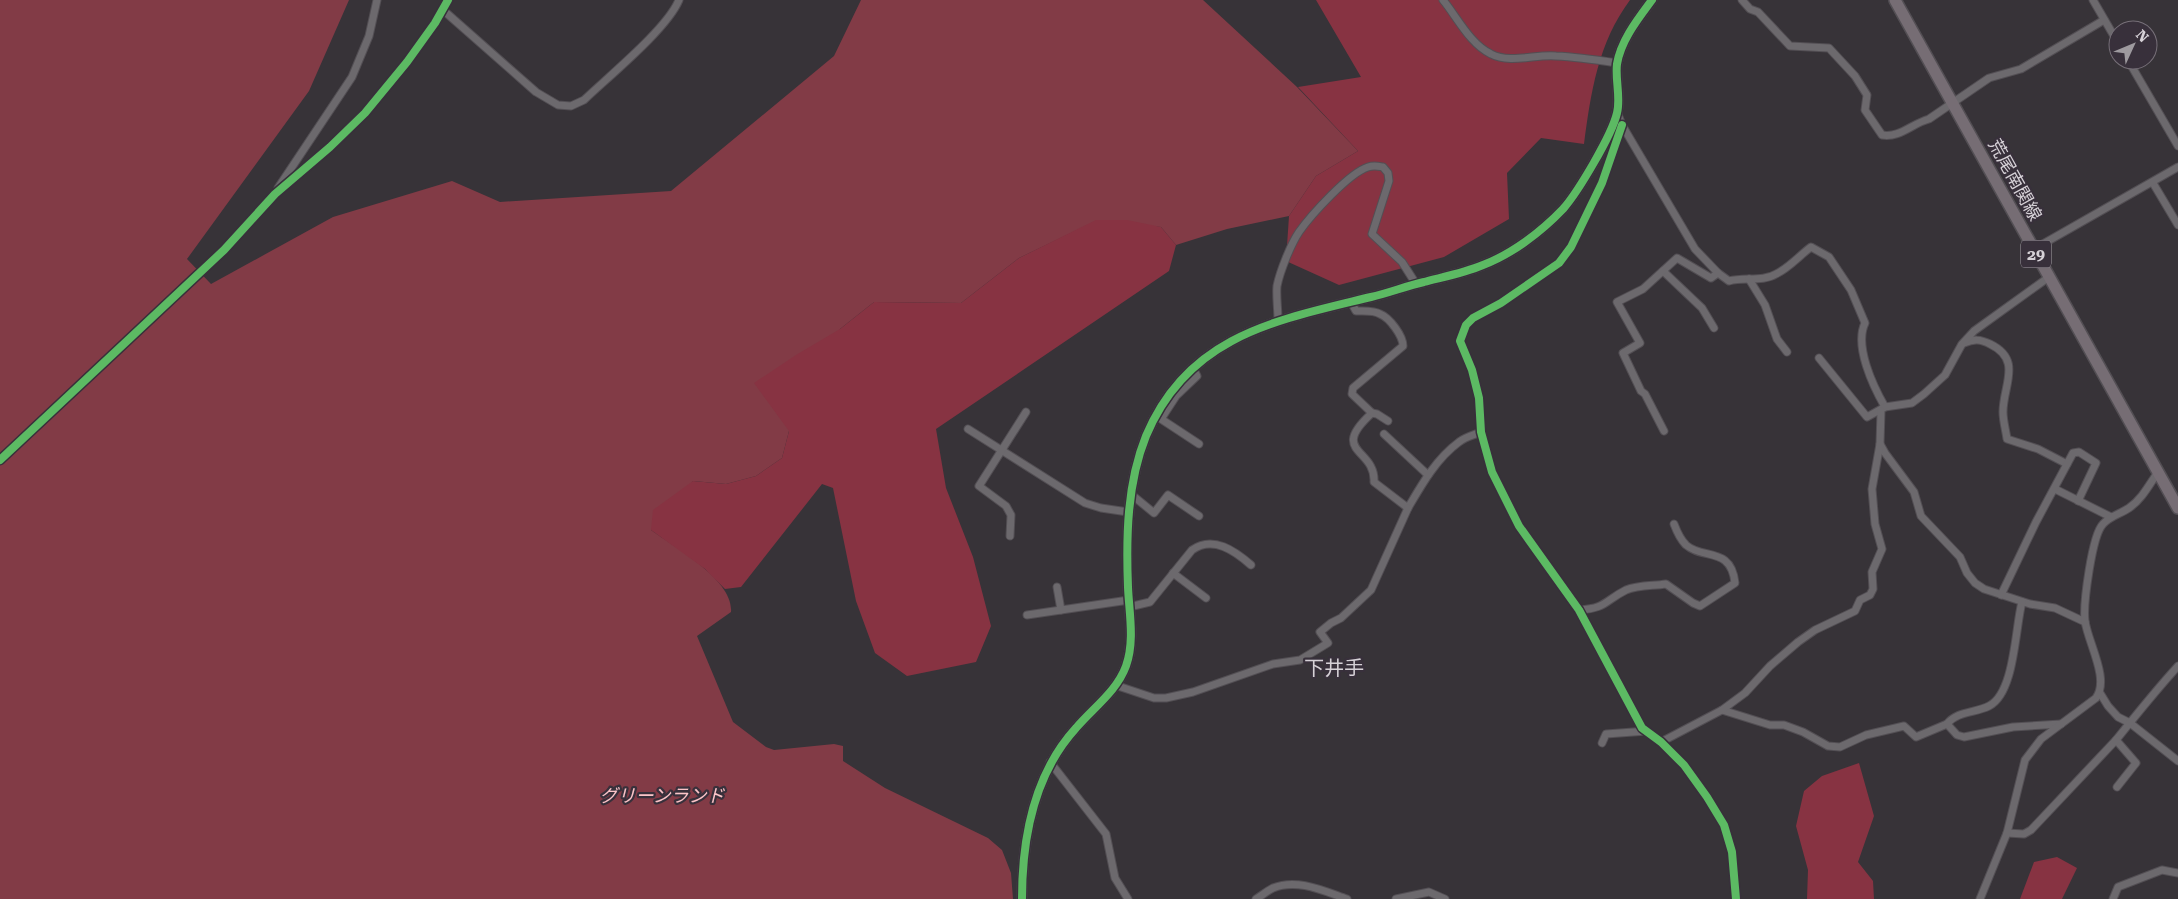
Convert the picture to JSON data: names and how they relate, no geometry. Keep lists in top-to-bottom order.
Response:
{
  "streets": {
    "main road": ["荒尾南関線", "29"]
  },
  "districts": ["下井手"],
  "parks": ["グリーンランド"],
  "north": "top right"
}
